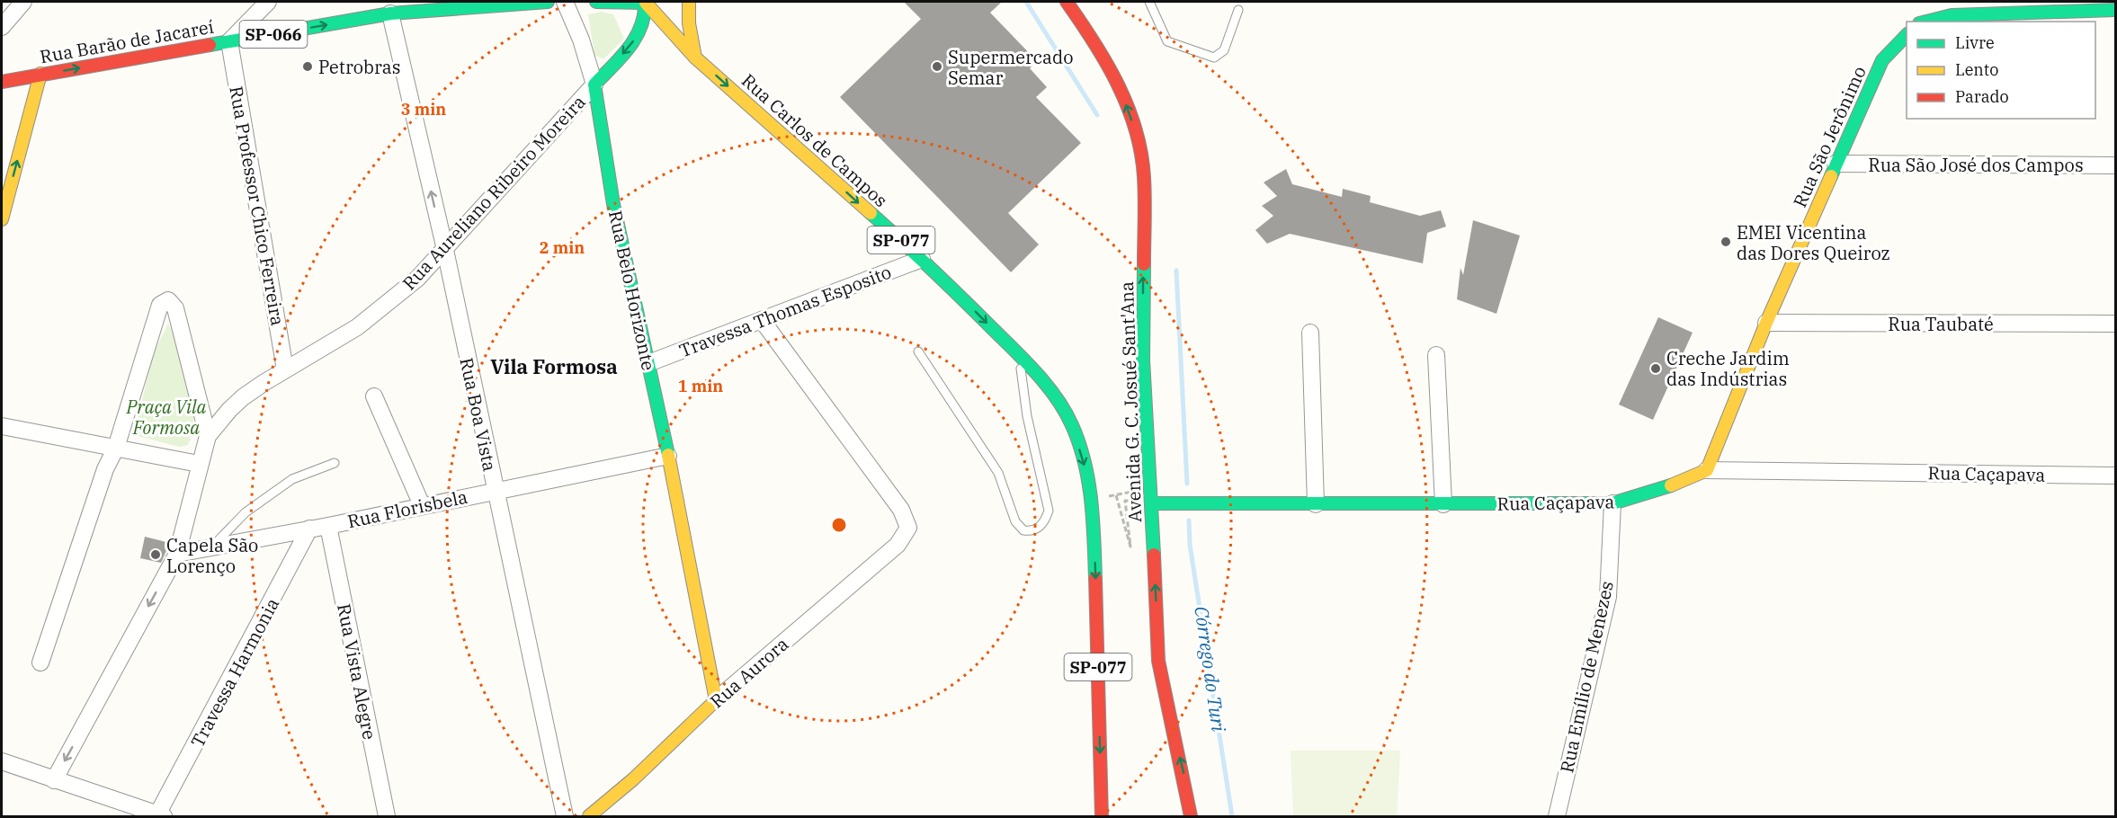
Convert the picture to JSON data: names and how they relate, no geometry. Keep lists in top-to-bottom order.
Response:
{
  "streets": {
    "main road": [
      "SP-066",
      "Rua Barão de Jacareí",
      "Rua São Jerônimo",
      "Rua Carlos de Campos",
      "Rua Aureliano Ribeiro Moreira",
      "SP-077",
      "Rua Belo Horizonte",
      "Avenida G. C. Josué Sant'Ana",
      "Rua Caçapava",
      "Rua Aurora"
    ],
    "street": [
      "Rua São José dos Campos",
      "Rua Professor Chico Ferreira",
      "Travessa Thomas Esposito",
      "Rua Taubaté",
      "Rua Boa Vista",
      "Rua Florisbela",
      "Rua Vista Alegre",
      "Travessa Harmonia",
      "Rua Emílio de Menezes"
    ]
  },
  "crossings": [
    ["Rua Barão de Jacareí", "Rua Professor Chico Ferreira"],
    ["Rua Barão de Jacareí", "Rua Boa Vista"],
    ["Rua São Jerônimo", "Rua São José dos Campos"],
    ["Rua São Jerônimo", "Rua Taubaté"],
    ["Rua São Jerônimo", "Rua Caçapava"],
    ["Rua Carlos de Campos", "Rua Aureliano Ribeiro Moreira"],
    ["Rua Carlos de Campos", "Travessa Thomas Esposito"],
    ["Rua Aureliano Ribeiro Moreira", "Rua Professor Chico Ferreira"],
    ["Rua Aureliano Ribeiro Moreira", "Rua Belo Horizonte"],
    ["Rua Aureliano Ribeiro Moreira", "Rua Boa Vista"],
    ["Rua Aureliano Ribeiro Moreira", "Rua Florisbela"],
    ["Rua Belo Horizonte", "Travessa Thomas Esposito"],
    ["Rua Belo Horizonte", "Rua Florisbela"],
    ["Rua Belo Horizonte", "Rua Aurora"],
    ["Travessa Thomas Esposito", "Rua Aurora"],
    ["Avenida G. C. Josué Sant'Ana", "Rua Caçapava"],
    ["Rua Boa Vista", "Rua Florisbela"],
    ["Rua Caçapava", "Rua Emílio de Menezes"],
    ["Rua Florisbela", "Rua Vista Alegre"],
    ["Rua Florisbela", "Travessa Harmonia"]
  ],
  "one_way": [
    "Rua Barão de Jacareí",
    "Rua Carlos de Campos",
    "Rua Aureliano Ribeiro Moreira",
    "Avenida G. C. Josué Sant'Ana"
  ],
  "districts": ["Vila Formosa"],
  "water": ["Córrego do Turi"],
  "parks": ["Praça Vila Formosa"],
  "places": [
    "Petrobras",
    "Supermercado Semar",
    "EMEI Vicentina das Dores Queiroz",
    "Creche Jardim das Indústrias",
    "Capela São Lorenço"
  ],
  "legend": ["Livre", "Lento", "Parado"],
  "rings": ["3 min", "2 min", "1 min"]
}
